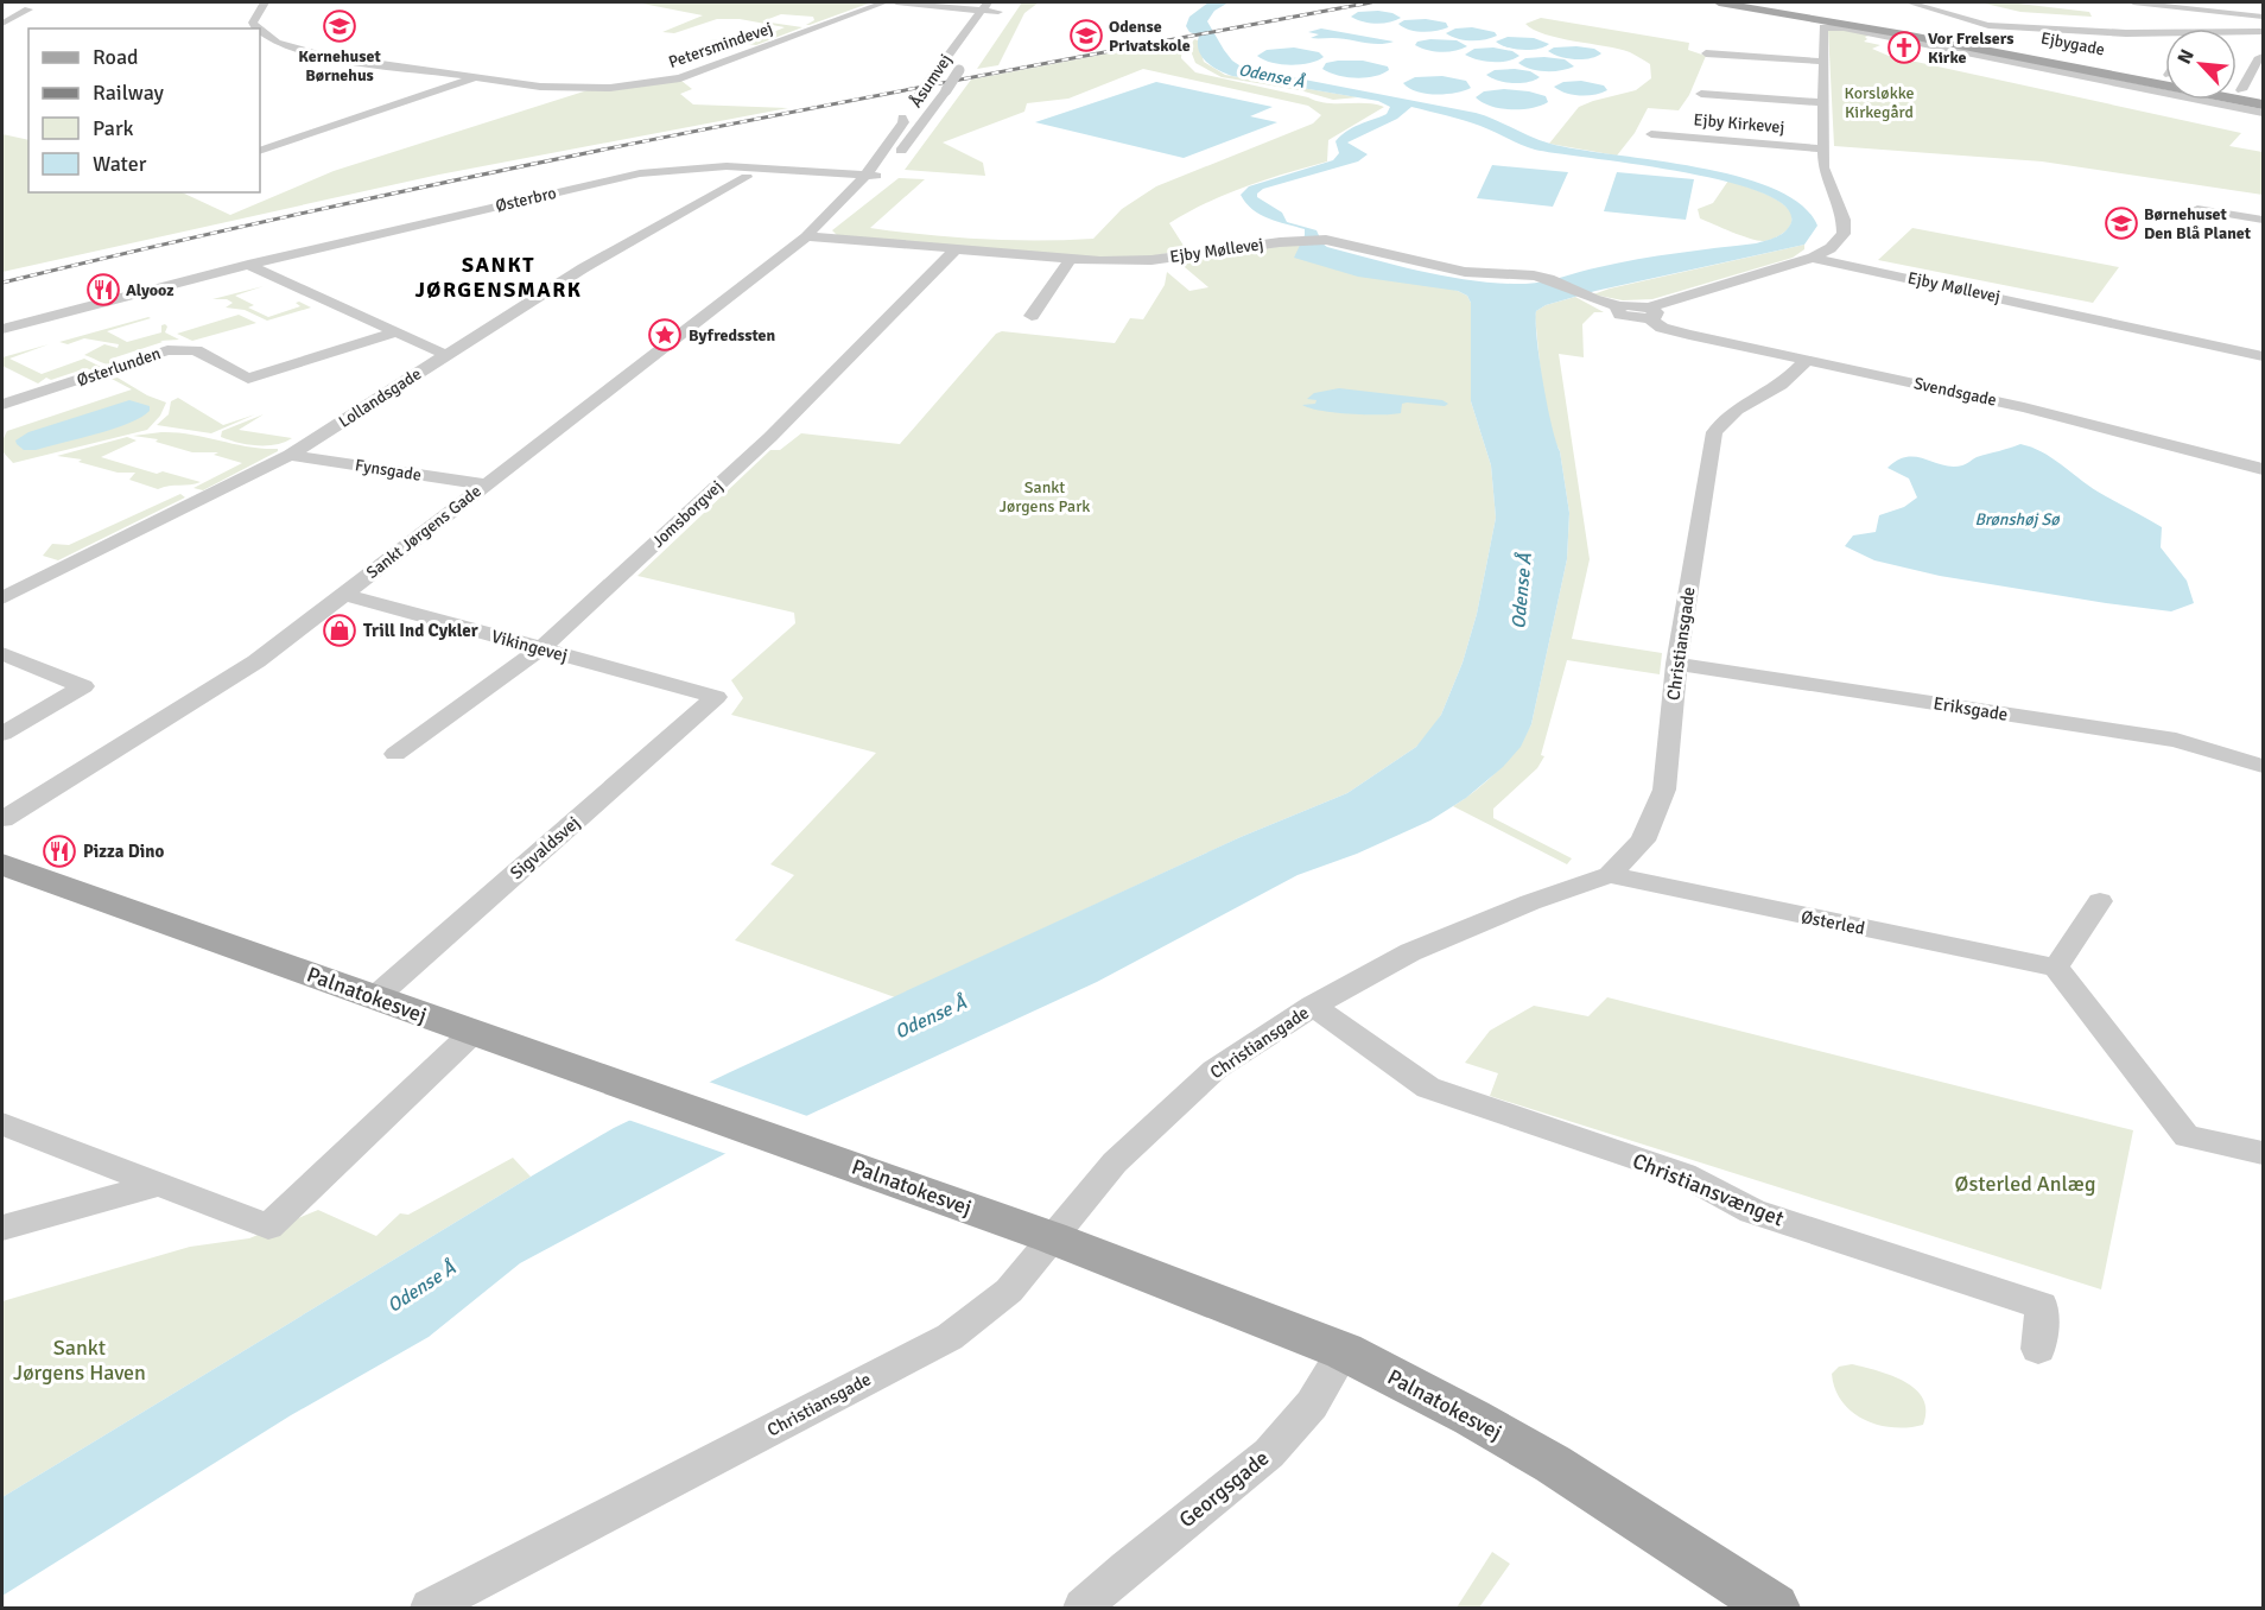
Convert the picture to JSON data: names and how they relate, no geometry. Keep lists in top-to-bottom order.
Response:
{
  "streets": {
    "main road": ["Ejbygade", "Palnatokesvej"],
    "street": [
      "Petersmindevej",
      "Åsumvej",
      "Ejby Kirkevej",
      "Østerbro",
      "Ejby Møllevej",
      "Østerlunden",
      "Svendsgade",
      "Lollandsgade",
      "Fynsgade",
      "Jomsborgvej",
      "Sankt Jørgens Gade",
      "Christiansgade",
      "Vikingevej",
      "Eriksgade",
      "Sigvaldsvej",
      "Østerled",
      "Christiansvænget",
      "Georgsgade"
    ]
  },
  "crossings": [
    ["Åsumvej", "Østerbro"],
    ["Åsumvej", "Sankt Jørgens Gade"],
    ["Østerbro", "Sankt Jørgens Gade"],
    ["Ejby Møllevej", "Svendsgade"],
    ["Ejby Møllevej", "Jomsborgvej"],
    ["Ejby Møllevej", "Sankt Jørgens Gade"],
    ["Svendsgade", "Christiansgade"],
    ["Lollandsgade", "Fynsgade"],
    ["Fynsgade", "Sankt Jørgens Gade"],
    ["Jomsborgvej", "Vikingevej"],
    ["Sankt Jørgens Gade", "Vikingevej"],
    ["Christiansgade", "Eriksgade"],
    ["Christiansgade", "Østerled"],
    ["Christiansgade", "Palnatokesvej"],
    ["Christiansgade", "Christiansvænget"],
    ["Vikingevej", "Sigvaldsvej"],
    ["Sigvaldsvej", "Palnatokesvej"],
    ["Palnatokesvej", "Georgsgade"]
  ],
  "districts": ["SANKT JØRGENSMARK"],
  "water": ["Odense Å", "Brønshøj Sø"],
  "parks": [
    "Korsløkke Kirkegård",
    "Sankt Jørgens Park",
    "Østerled Anlæg",
    "Sankt Jørgens Haven"
  ],
  "places": {
    "school or university": ["Kernehuset Børnehus", "Odense Privatskole", "Børnehuset Den Blå Planet"],
    "church": ["Vor Frelsers Kirke"],
    "restaurant": ["Alyooz", "Pizza Dino"],
    "place": ["Byfredssten"],
    "shop": ["Trill Ind Cykler"]
  },
  "legend": [
    "Road",
    "Railway",
    "Park",
    "Water"
  ],
  "north": "top left"
}
